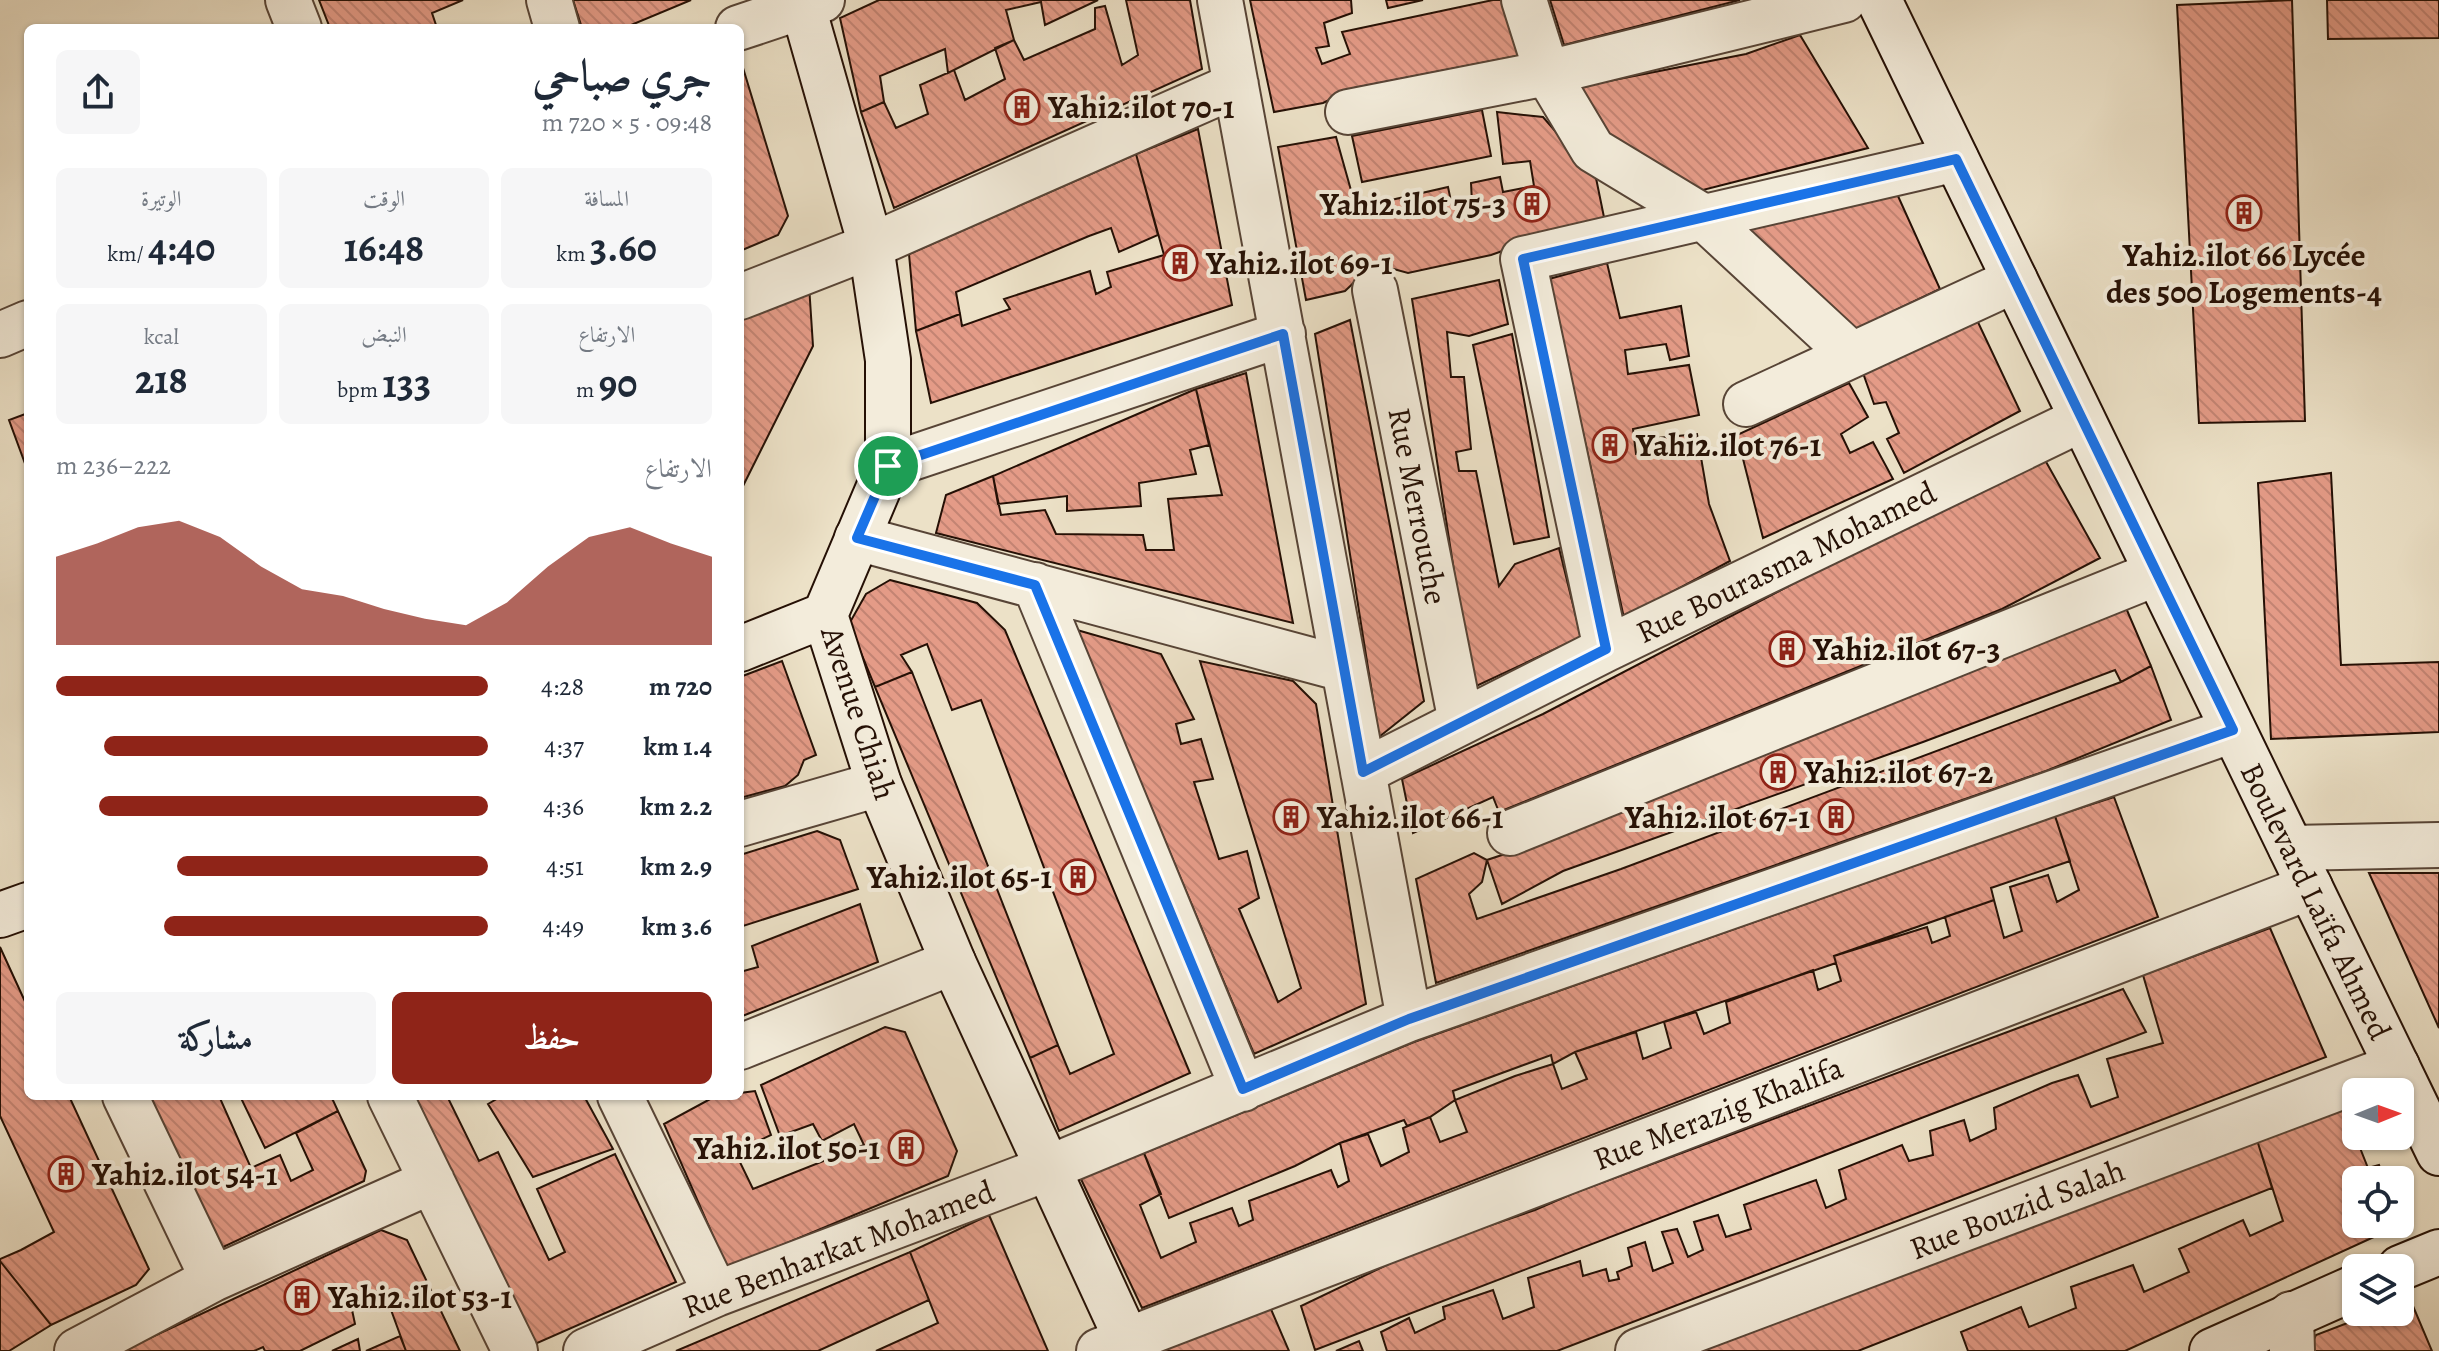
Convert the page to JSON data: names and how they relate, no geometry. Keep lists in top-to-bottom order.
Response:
{
  "streets": {
    "street": [
      "Rue Merrouche",
      "Rue Bourasma Mohamed",
      "Avenue Chiah",
      "Boulevard Laïfa Ahmed",
      "Rue Merazig Khalifa",
      "Rue Bouzid Salah",
      "Rue Benharkat Mohamed"
    ]
  },
  "crossings": [
    ["Rue Merrouche", "Rue Bourasma Mohamed"],
    ["Rue Bourasma Mohamed", "Boulevard Laïfa Ahmed"],
    ["Avenue Chiah", "Rue Merazig Khalifa"],
    ["Avenue Chiah", "Rue Benharkat Mohamed"],
    ["Boulevard Laïfa Ahmed", "Rue Merazig Khalifa"],
    ["Boulevard Laïfa Ahmed", "Rue Bouzid Salah"],
    ["Boulevard Laïfa Ahmed", "Rue Benharkat Mohamed"]
  ],
  "places": {
    "building": [
      "Yahi2.ilot 70-1",
      "Yahi2.ilot 75-3",
      "Yahi2.ilot 66 Lycée des 500 Logements-4",
      "Yahi2.ilot 69-1",
      "Yahi2.ilot 76-1",
      "Yahi2.ilot 67-3",
      "Yahi2.ilot 67-2",
      "Yahi2.ilot 66-1",
      "Yahi2.ilot 67-1",
      "Yahi2.ilot 65-1",
      "Yahi2.ilot 50-1",
      "Yahi2.ilot 54-1",
      "Yahi2.ilot 53-1"
    ]
  },
  "north": "right",
  "page": {
    "heading": ["جري صباحي", "09:48 · 5 × 720 m"],
    "stats": [
      ["المسافة", "3.60 km"],
      ["الوقت", "16:48"],
      ["الوتيرة", "4:40 /km"],
      ["الارتفاع", "90 m"],
      ["النبض", "133 bpm"],
      ["kcal", "218"]
    ],
    "chart": ["الارتفاع", "222–236 m"],
    "list": [
      {
        "name": "720 m",
        "note": "4:28"
      },
      {
        "name": "1.4 km",
        "note": "4:37"
      },
      {
        "name": "2.2 km",
        "note": "4:36"
      },
      {
        "name": "2.9 km",
        "note": "4:51"
      },
      {
        "name": "3.6 km",
        "note": "4:49"
      }
    ],
    "buttons": ["حفظ", "مشاركة"]
  }
}
